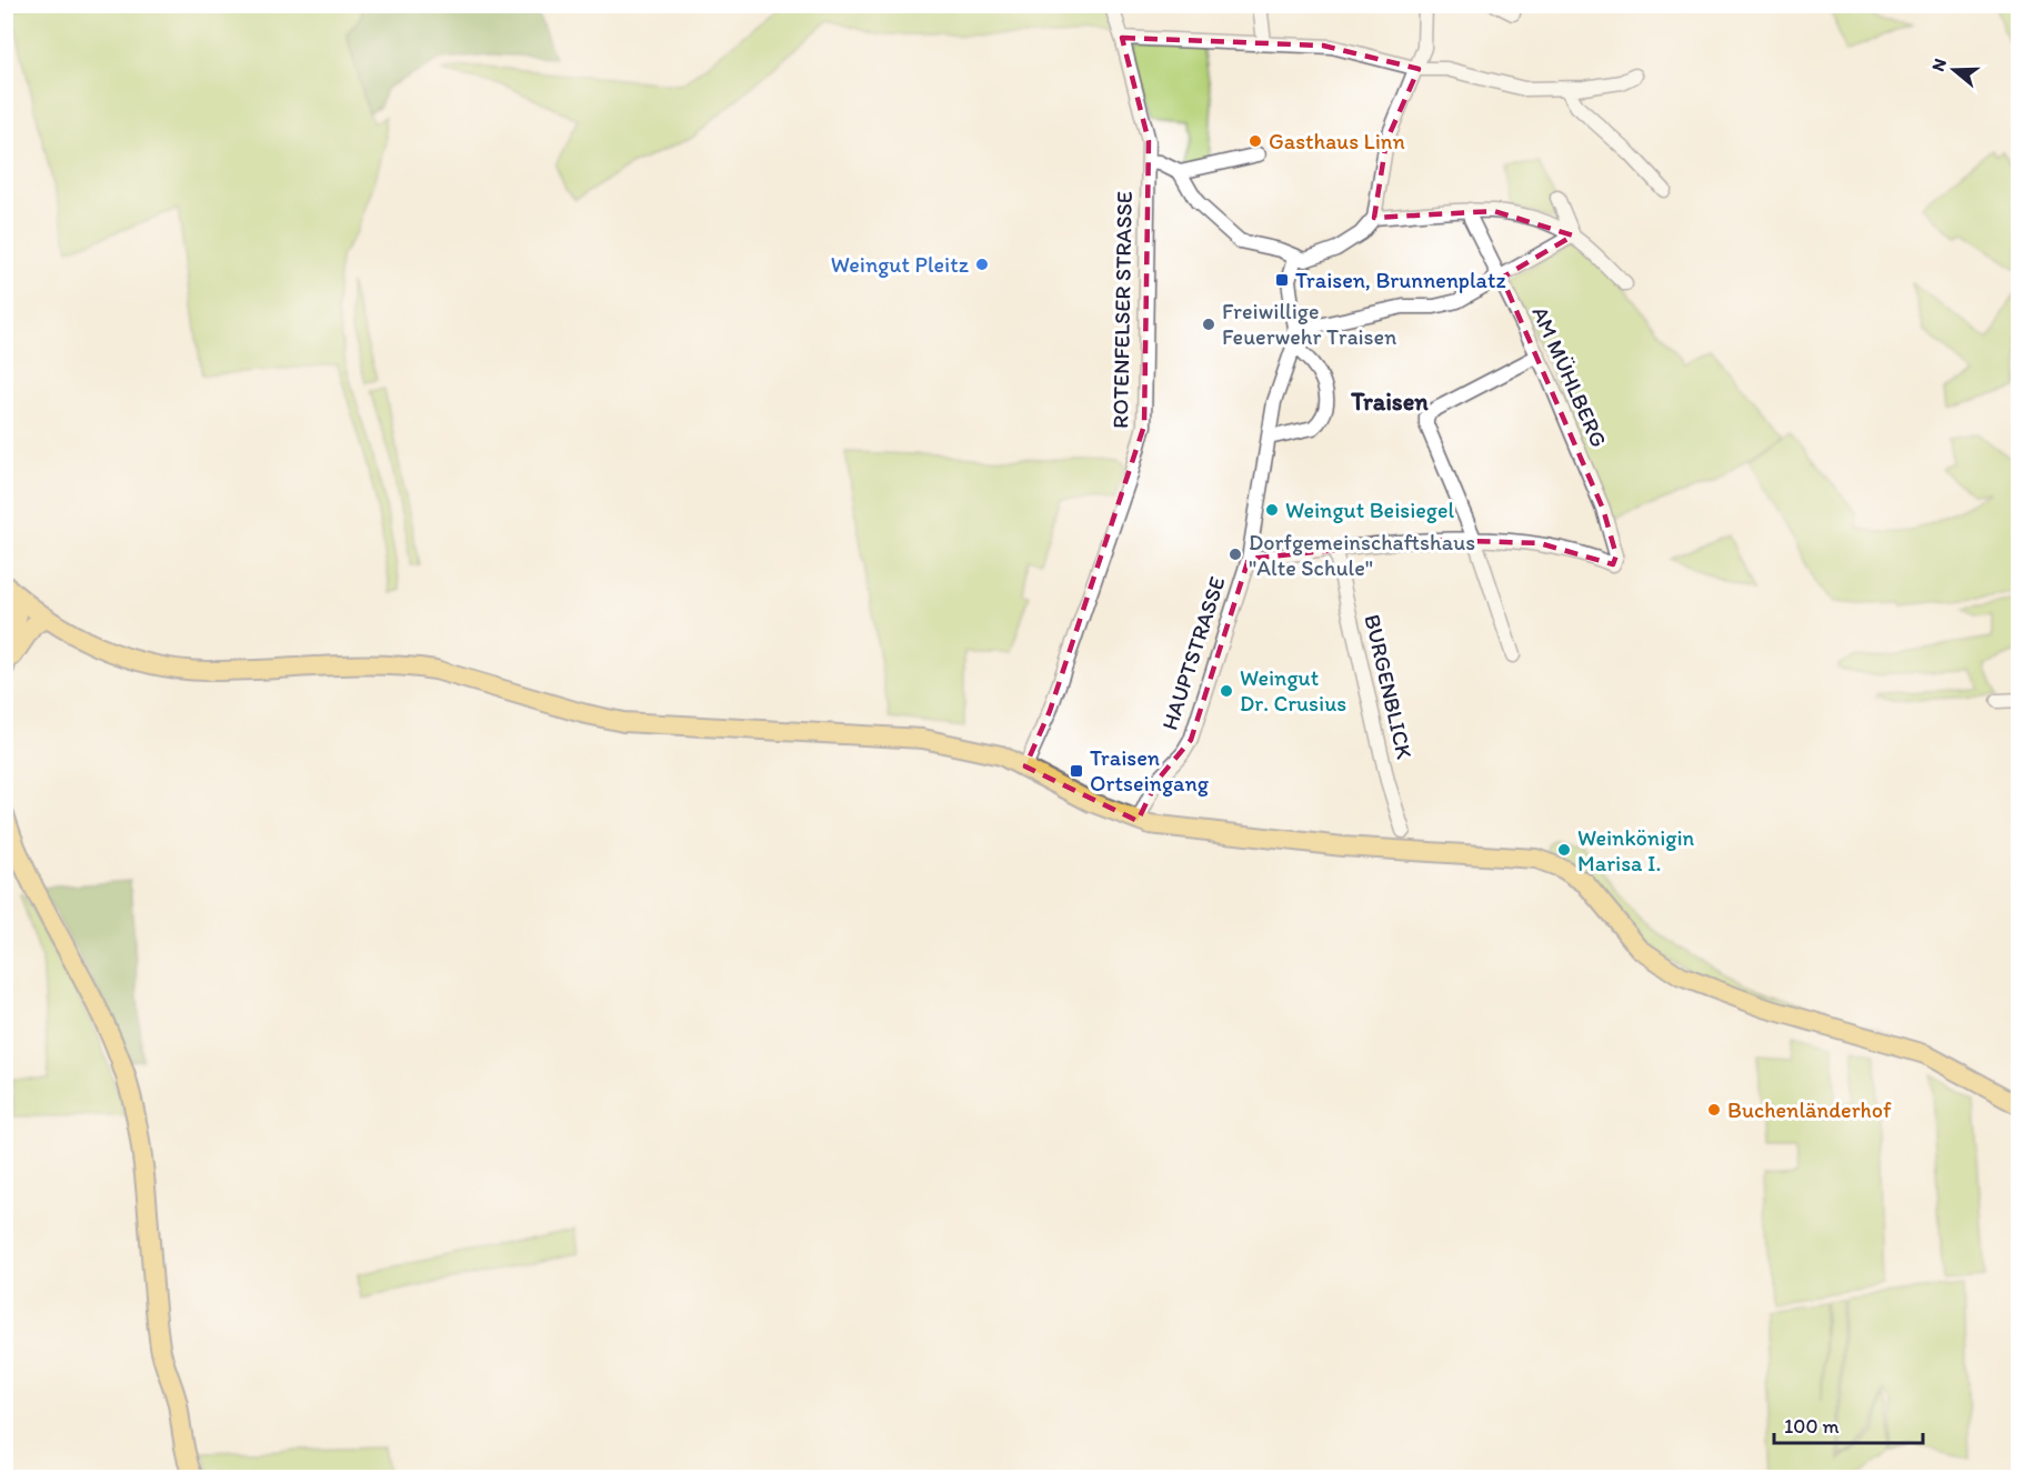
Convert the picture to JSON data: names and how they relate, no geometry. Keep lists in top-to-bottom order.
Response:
{
  "streets": {
    "street": [
      "ROTENFELSER STRASSE",
      "AM MÜHLBERG",
      "HAUPTSTRASSE",
      "BURGENBLICK"
    ]
  },
  "districts": ["Traisen"],
  "places": {
    "other": [
      "Gasthaus Linn",
      "Weingut Pleitz",
      "Freiwillige Feuerwehr Traisen",
      "Weingut Beisiegel",
      "Dorfgemeinschaftshaus \"Alte Schule\"",
      "Weingut Dr. Crusius",
      "Weinkönigin Marisa I.",
      "Buchenländerhof"
    ],
    "transit": ["Traisen, Brunnenplatz", "Traisen Ortseingang"]
  },
  "scale_bar": "100 m",
  "north": "left"
}
